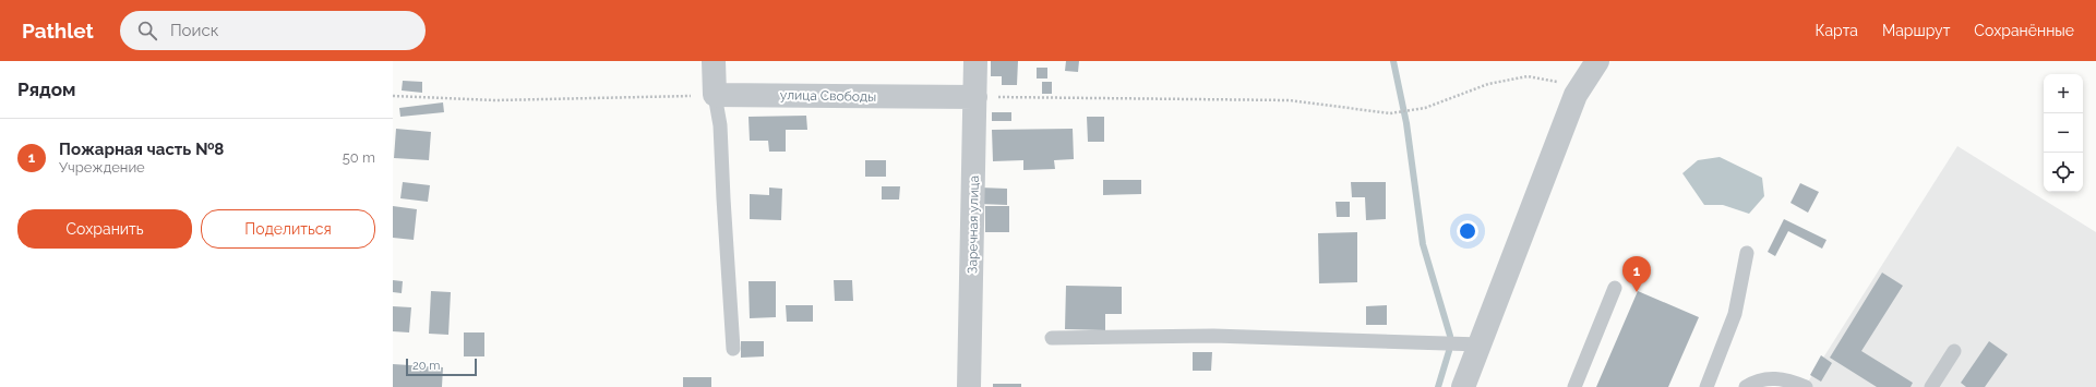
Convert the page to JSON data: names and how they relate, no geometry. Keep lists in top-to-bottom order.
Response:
{
  "streets": {
    "street": ["улица Свободы", "Заречная улица"]
  },
  "crossings": [
    ["улица Свободы", "Заречная улица"]
  ],
  "scale_bar": "20 m",
  "page": {
    "header": "Pathlet",
    "search": "Поиск",
    "nav": ["Карта", "Маршрут", "Сохранённые"],
    "heading": "Рядом",
    "map_buttons": ["+", "−"],
    "list": [
      {
        "mark": "1",
        "name": "Пожарная часть №8",
        "note": "Учреждение",
        "value": "50 m"
      }
    ],
    "buttons": ["Сохранить", "Поделиться"],
    "pins": "1",
    "scale": "20 m"
  }
}
